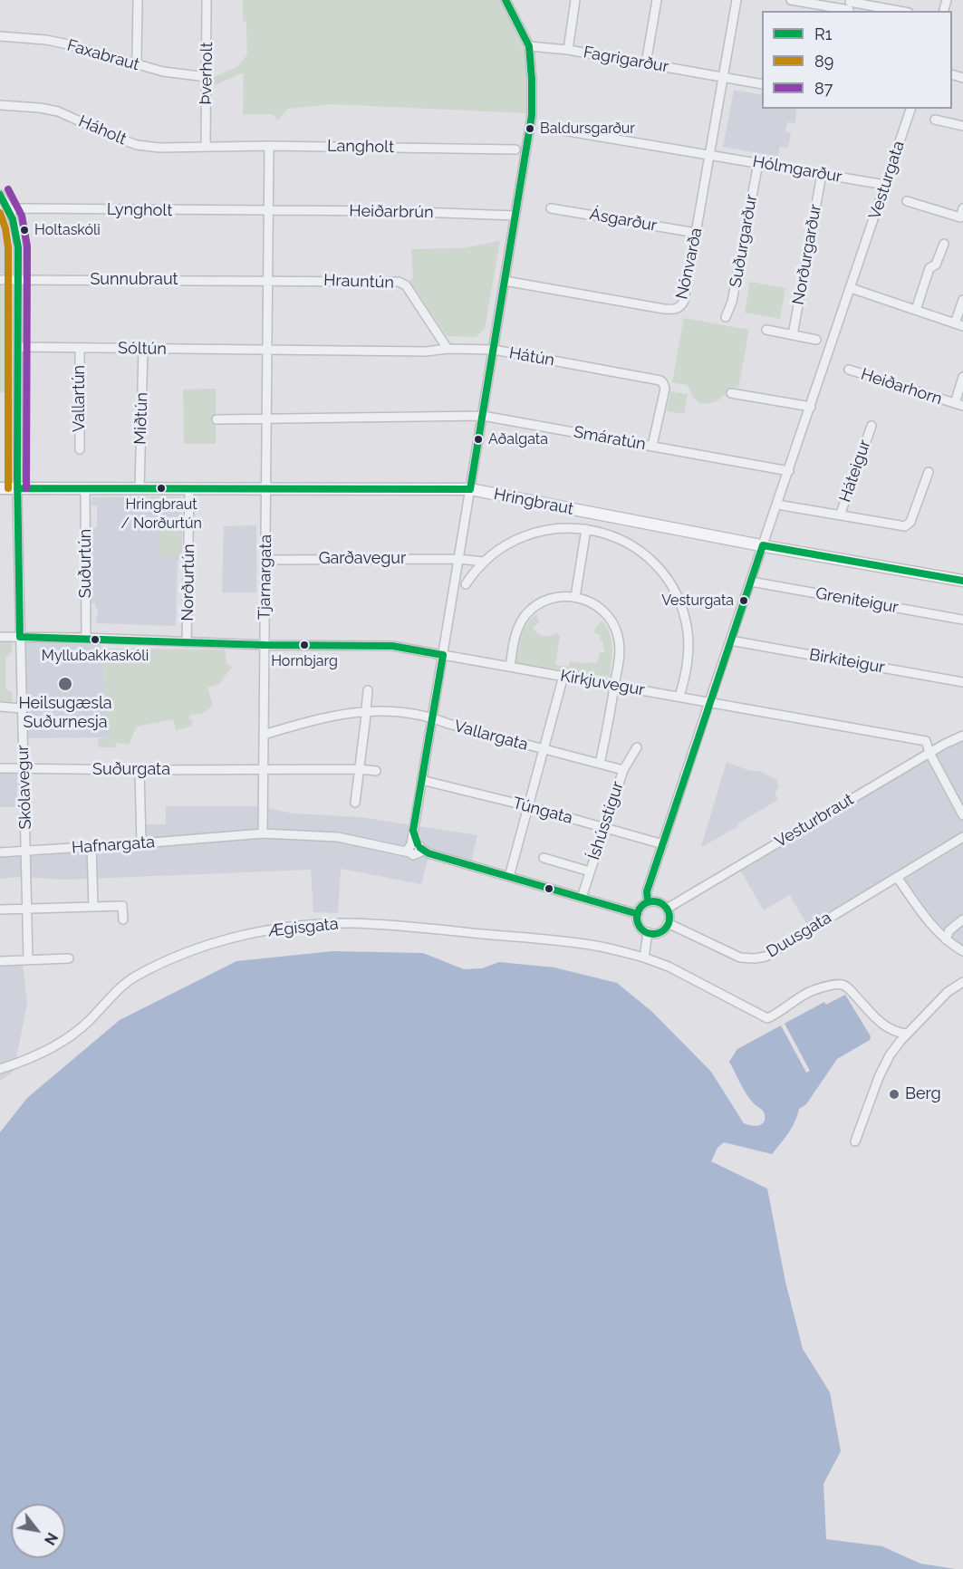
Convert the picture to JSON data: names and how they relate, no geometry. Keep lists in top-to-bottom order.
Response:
{
  "streets": {
    "main road": ["Hringbraut"],
    "street": [
      "Faxabraut",
      "Fagrigarður",
      "Þverholt",
      "Háholt",
      "Langholt",
      "Hólmgarður",
      "Vesturgata",
      "Lyngholt",
      "Heiðarbrún",
      "Ásgarður",
      "Suðurgarður",
      "Norðurgarður",
      "Nónvarða",
      "Sunnubraut",
      "Hrauntún",
      "Sóltún",
      "Hátún",
      "Heiðarhorn",
      "Vallartún",
      "Miðtún",
      "Smáratún",
      "Háteigur",
      "Garðavegur",
      "Suðurtún",
      "Tjarnargata",
      "Norðurtún",
      "Greniteigur",
      "Birkiteigur",
      "Kirkjuvegur",
      "Vallargata",
      "Suðurgata",
      "Skólavegur",
      "Túngata",
      "Íshússtígur",
      "Vesturbraut",
      "Hafnargata",
      "Ægisgata",
      "Duusgata"
    ]
  },
  "crossings": [
    ["Faxabraut", "Þverholt"],
    ["Fagrigarður", "Nónvarða"],
    ["Þverholt", "Háholt"],
    ["Þverholt", "Langholt"],
    ["Háholt", "Langholt"],
    ["Langholt", "Tjarnargata"],
    ["Hólmgarður", "Vesturgata"],
    ["Hólmgarður", "Suðurgarður"],
    ["Hólmgarður", "Norðurgarður"],
    ["Hólmgarður", "Nónvarða"],
    ["Vesturgata", "Smáratún"],
    ["Vesturgata", "Háteigur"],
    ["Vesturgata", "Hringbraut"],
    ["Vesturgata", "Greniteigur"],
    ["Vesturgata", "Birkiteigur"],
    ["Vesturgata", "Kirkjuvegur"],
    ["Vesturgata", "Túngata"],
    ["Vesturgata", "Vesturbraut"],
    ["Vesturgata", "Hafnargata"],
    ["Vesturgata", "Duusgata"],
    ["Lyngholt", "Heiðarbrún"],
    ["Lyngholt", "Tjarnargata"],
    ["Lyngholt", "Skólavegur"],
    ["Heiðarbrún", "Tjarnargata"],
    ["Ásgarður", "Nónvarða"],
    ["Sunnubraut", "Hrauntún"],
    ["Sunnubraut", "Tjarnargata"],
    ["Sunnubraut", "Skólavegur"],
    ["Hrauntún", "Hátún"],
    ["Hrauntún", "Tjarnargata"],
    ["Sóltún", "Hátún"],
    ["Sóltún", "Vallartún"],
    ["Sóltún", "Miðtún"],
    ["Sóltún", "Tjarnargata"],
    ["Sóltún", "Skólavegur"],
    ["Hátún", "Smáratún"],
    ["Hátún", "Tjarnargata"],
    ["Miðtún", "Hringbraut"],
    ["Smáratún", "Tjarnargata"],
    ["Hringbraut", "Suðurtún"],
    ["Hringbraut", "Tjarnargata"],
    ["Hringbraut", "Norðurtún"],
    ["Hringbraut", "Skólavegur"],
    ["Garðavegur", "Tjarnargata"],
    ["Suðurtún", "Kirkjuvegur"],
    ["Tjarnargata", "Kirkjuvegur"],
    ["Tjarnargata", "Vallargata"],
    ["Tjarnargata", "Suðurgata"],
    ["Tjarnargata", "Hafnargata"],
    ["Norðurtún", "Kirkjuvegur"],
    ["Kirkjuvegur", "Skólavegur"],
    ["Kirkjuvegur", "Vesturbraut"],
    ["Vallargata", "Íshússtígur"],
    ["Suðurgata", "Skólavegur"],
    ["Skólavegur", "Hafnargata"],
    ["Túngata", "Íshússtígur"],
    ["Íshússtígur", "Hafnargata"],
    ["Vesturbraut", "Hafnargata"],
    ["Vesturbraut", "Duusgata"],
    ["Hafnargata", "Duusgata"]
  ],
  "places": [
    "Baldursgarður",
    "Holtaskóli",
    "Aðalgata",
    "Hringbraut / Norðurtún",
    "Vesturgata",
    "Myllubakkaskóli",
    "Hornbjarg",
    "Heilsugæsla Suðurnesja",
    "Berg"
  ],
  "lines": ["transit line R1", "transit line 87", "transit line 89"],
  "legend": ["R1", "89", "87"],
  "north": "bottom right"
}
